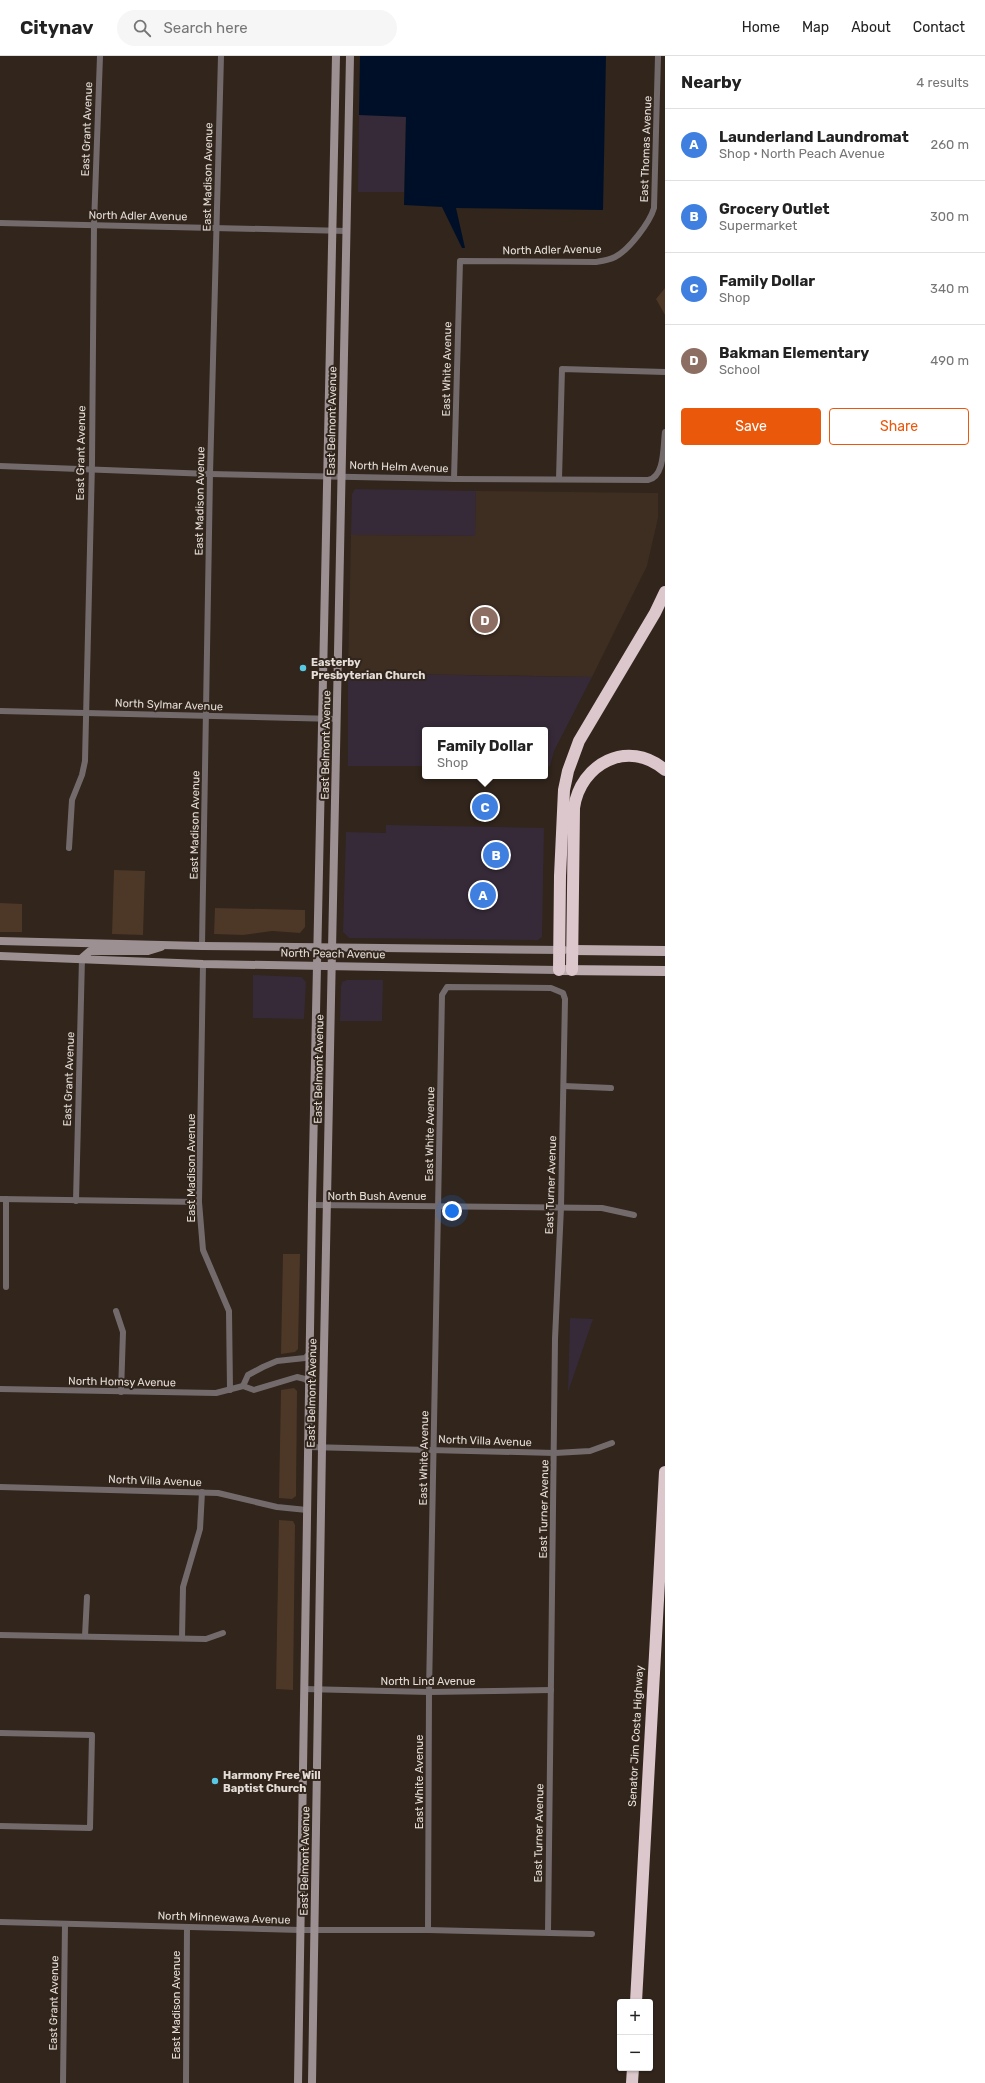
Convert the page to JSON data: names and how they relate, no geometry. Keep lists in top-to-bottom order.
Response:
{
  "streets": {
    "highway": ["Senator Jim Costa Highway"],
    "main road": ["East Belmont Avenue", "North Peach Avenue"],
    "street": [
      "East Grant Avenue",
      "East Thomas Avenue",
      "East Madison Avenue",
      "North Adler Avenue",
      "East White Avenue",
      "North Helm Avenue",
      "North Sylmar Avenue",
      "East Turner Avenue",
      "North Bush Avenue",
      "North Homsy Avenue",
      "North Villa Avenue",
      "North Lind Avenue",
      "North Minnewawa Avenue"
    ]
  },
  "crossings": [
    ["East Grant Avenue", "North Adler Avenue"],
    ["East Grant Avenue", "North Helm Avenue"],
    ["East Grant Avenue", "North Sylmar Avenue"],
    ["East Grant Avenue", "North Peach Avenue"],
    ["East Grant Avenue", "North Minnewawa Avenue"],
    ["East Thomas Avenue", "North Adler Avenue"],
    ["East Madison Avenue", "North Adler Avenue"],
    ["East Madison Avenue", "North Helm Avenue"],
    ["East Madison Avenue", "North Sylmar Avenue"],
    ["East Madison Avenue", "North Peach Avenue"],
    ["East Madison Avenue", "North Homsy Avenue"],
    ["East Madison Avenue", "North Minnewawa Avenue"],
    ["North Adler Avenue", "East White Avenue"],
    ["North Adler Avenue", "East Belmont Avenue"],
    ["East White Avenue", "North Helm Avenue"],
    ["East White Avenue", "East Turner Avenue"],
    ["East White Avenue", "North Bush Avenue"],
    ["East White Avenue", "North Villa Avenue"],
    ["East White Avenue", "North Lind Avenue"],
    ["East White Avenue", "North Minnewawa Avenue"],
    ["East Belmont Avenue", "North Helm Avenue"],
    ["East Belmont Avenue", "North Sylmar Avenue"],
    ["East Belmont Avenue", "North Peach Avenue"],
    ["East Belmont Avenue", "North Bush Avenue"],
    ["East Belmont Avenue", "North Homsy Avenue"],
    ["East Belmont Avenue", "North Villa Avenue"],
    ["East Belmont Avenue", "North Lind Avenue"],
    ["East Belmont Avenue", "North Minnewawa Avenue"],
    ["East Turner Avenue", "North Bush Avenue"],
    ["East Turner Avenue", "North Villa Avenue"],
    ["East Turner Avenue", "North Lind Avenue"],
    ["East Turner Avenue", "North Minnewawa Avenue"]
  ],
  "places": ["Easterby Presbyterian Church", "Harmony Free Will Baptist Church"],
  "page": {
    "header": "Citynav",
    "search": "Search here",
    "nav": [
      "Home",
      "Map",
      "About",
      "Contact"
    ],
    "heading": ["Nearby", "4 results"],
    "list": [
      {
        "mark": "A",
        "name": "Launderland Laundromat",
        "note": "Shop · North Peach Avenue",
        "value": "260 m"
      },
      {
        "mark": "B",
        "name": "Grocery Outlet",
        "note": "Supermarket",
        "value": "300 m"
      },
      {
        "mark": "C",
        "name": "Family Dollar",
        "note": "Shop",
        "value": "340 m"
      },
      {
        "mark": "D",
        "name": "Bakman Elementary",
        "note": "School",
        "value": "490 m"
      }
    ],
    "buttons": ["Save", "Share"],
    "pins": [
      "D",
      "C",
      "B",
      "A"
    ],
    "popup": ["Family Dollar", "Shop"],
    "map_buttons": ["+", "−"]
  }
}
